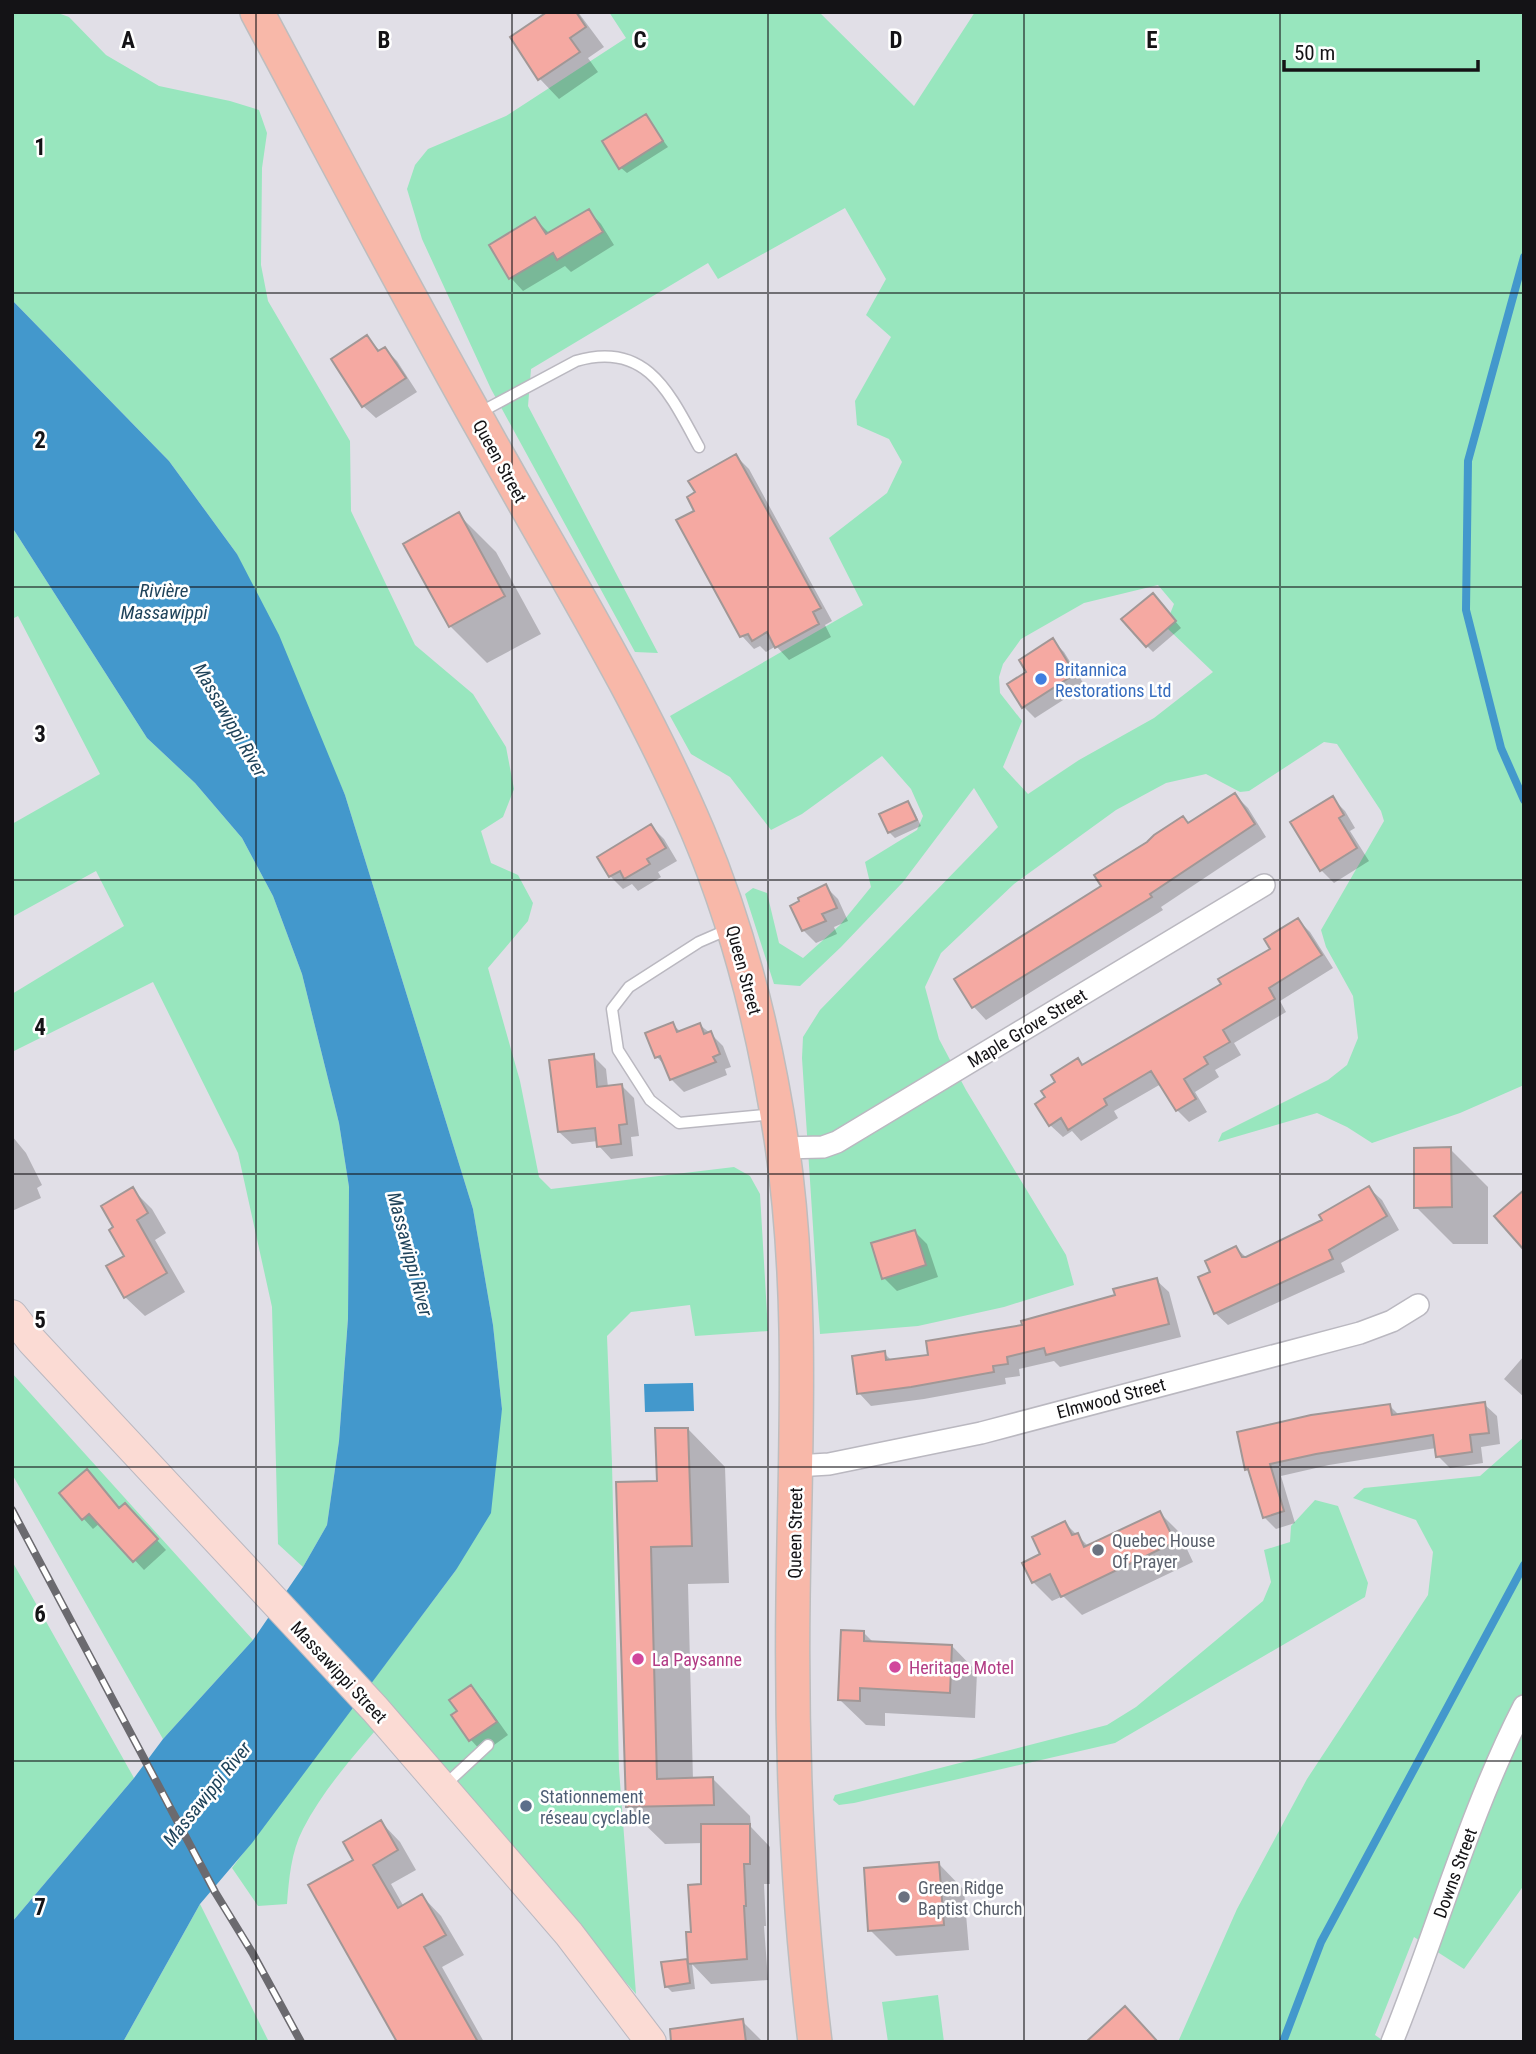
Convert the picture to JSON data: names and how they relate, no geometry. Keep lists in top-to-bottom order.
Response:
{
  "streets": {
    "main road": ["Queen Street"],
    "street": [
      "Maple Grove Street",
      "Elmwood Street",
      "Massawippi Street",
      "Downs Street"
    ]
  },
  "crossings": [
    ["Queen Street", "Maple Grove Street"],
    ["Queen Street", "Elmwood Street"]
  ],
  "water": ["Rivière Massawippi", "Massawippi River"],
  "places": [
    "Britannica Restorations Ltd",
    "Quebec House Of Prayer",
    "La Paysanne",
    "Heritage Motel",
    "Stationnement réseau cyclable",
    "Green Ridge Baptist Church"
  ],
  "scale_bar": "50 m",
  "grid": {
    "columns": [
      "A",
      "B",
      "C",
      "D",
      "E"
    ],
    "rows": [
      "1",
      "2",
      "3",
      "4",
      "5",
      "6",
      "7"
    ]
  }
}
